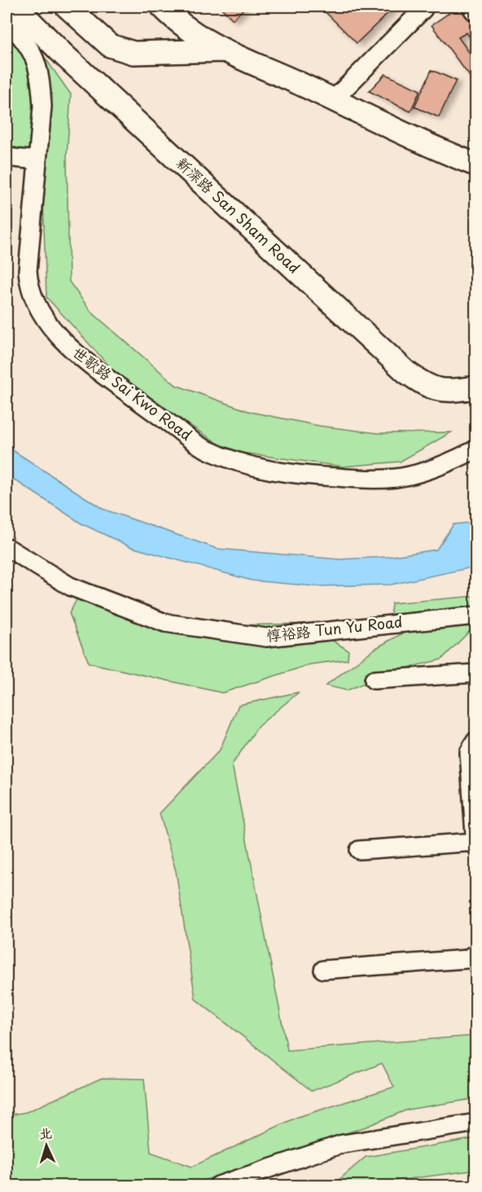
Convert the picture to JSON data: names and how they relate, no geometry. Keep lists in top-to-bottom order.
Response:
{
  "streets": {
    "main road": ["新深路 San Sham Road"],
    "street": ["世歌路 Sai Kwo Road", "惇裕路 Tun Yu Road"]
  },
  "north": "top"
}
